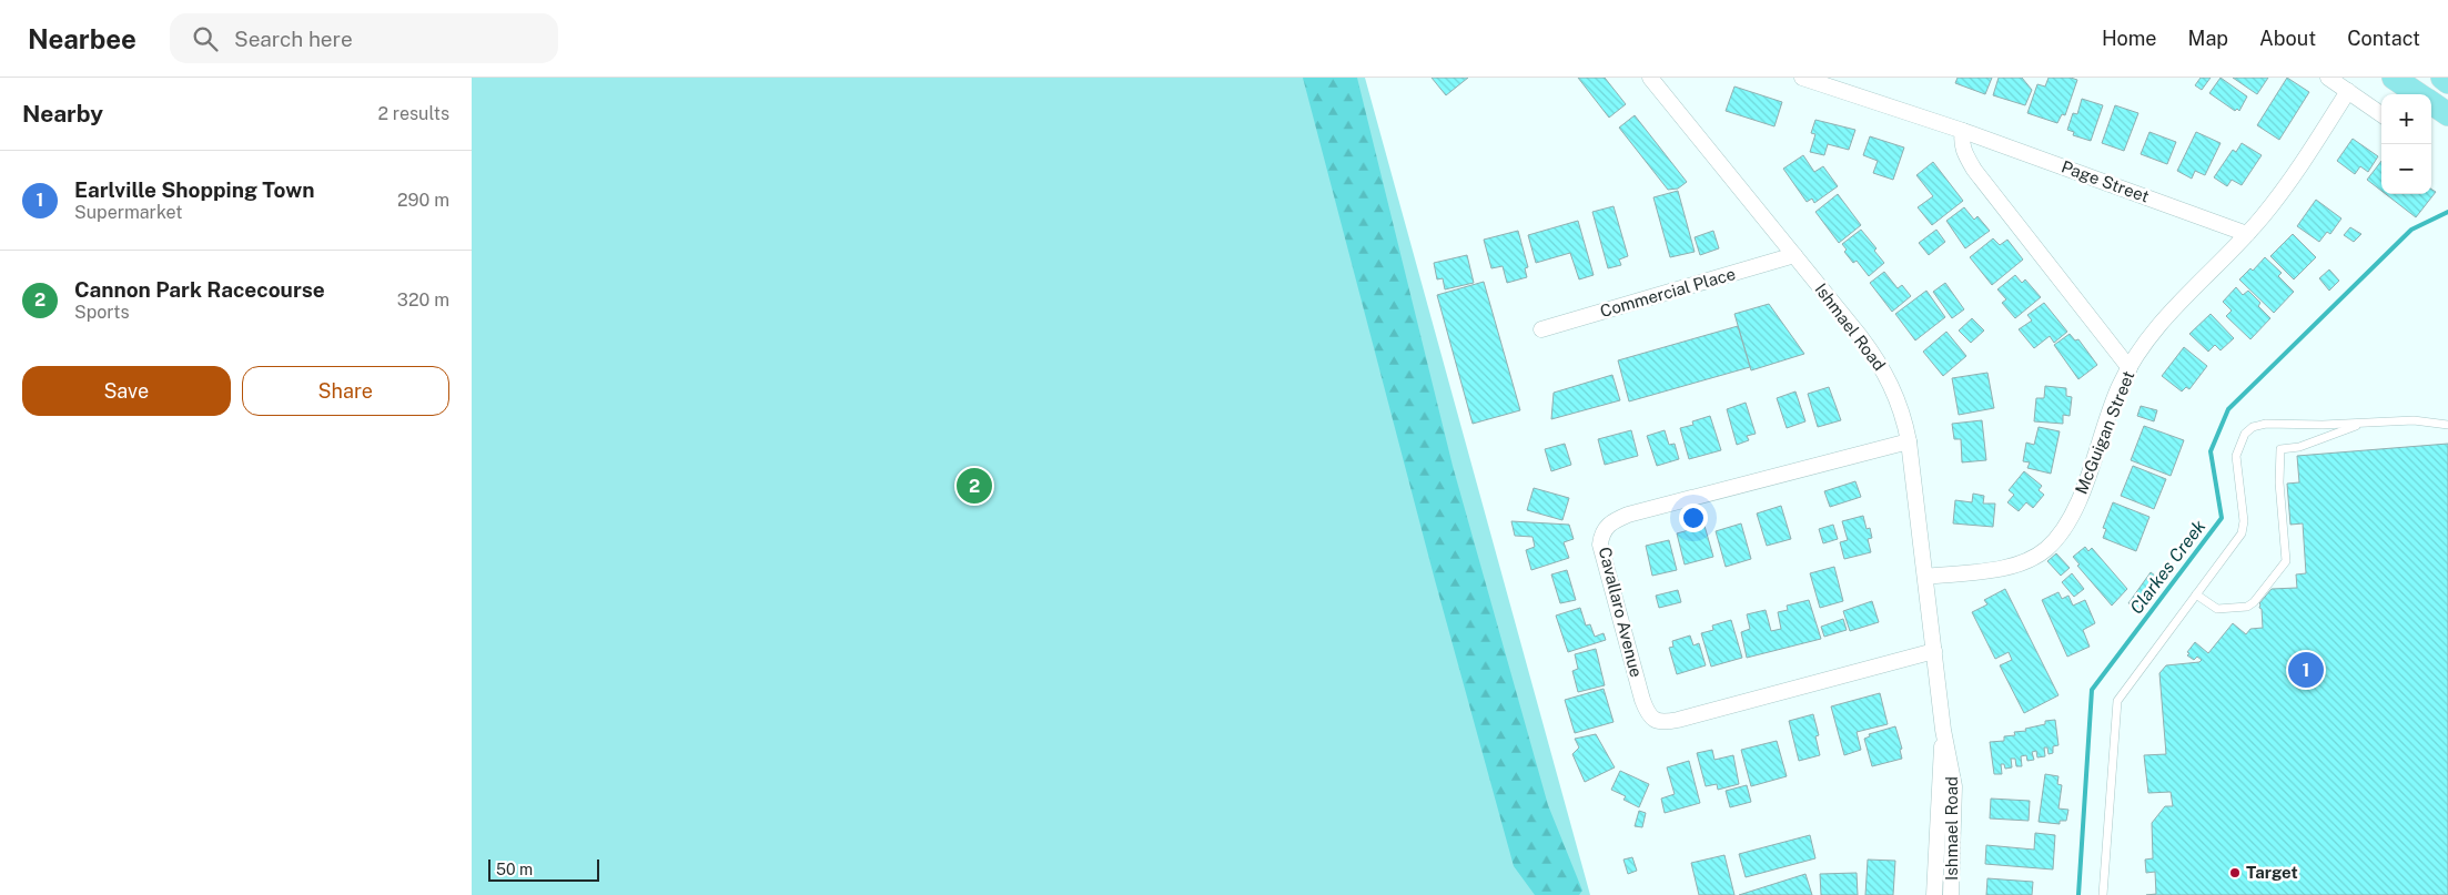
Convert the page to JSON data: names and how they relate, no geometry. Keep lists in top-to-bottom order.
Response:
{
  "streets": {
    "street": [
      "Page Street",
      "Commercial Place",
      "Ishmael Road",
      "McGuigan Street",
      "Cavallaro Avenue"
    ]
  },
  "crossings": [
    ["Page Street", "McGuigan Street"],
    ["Commercial Place", "Ishmael Road"],
    ["Ishmael Road", "McGuigan Street"],
    ["Ishmael Road", "Cavallaro Avenue"]
  ],
  "water": ["Clarkes Creek"],
  "places": ["Target"],
  "scale_bar": "50 m",
  "page": {
    "header": "Nearbee",
    "search": "Search here",
    "nav": [
      "Home",
      "Map",
      "About",
      "Contact"
    ],
    "heading": ["Nearby", "2 results"],
    "map_buttons": ["+", "−"],
    "list": [
      {
        "mark": "1",
        "name": "Earlville Shopping Town",
        "note": "Supermarket",
        "value": "290 m"
      },
      {
        "mark": "2",
        "name": "Cannon Park Racecourse",
        "note": "Sports",
        "value": "320 m"
      }
    ],
    "buttons": ["Save", "Share"],
    "pins": ["2", "1"],
    "scale": "50 m"
  }
}
